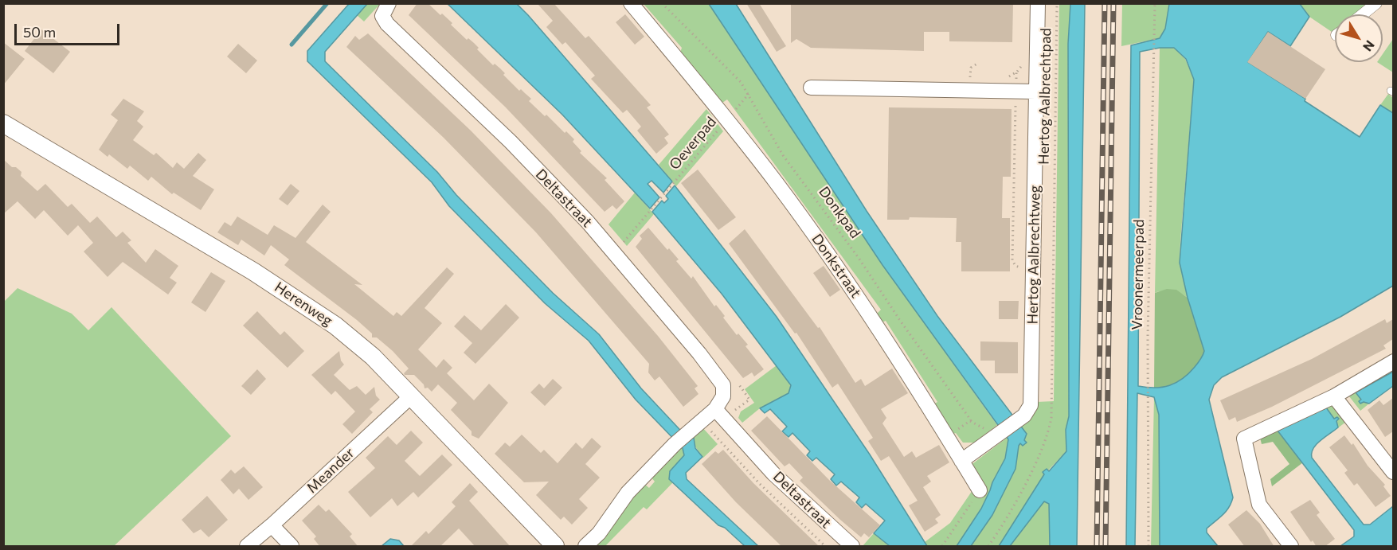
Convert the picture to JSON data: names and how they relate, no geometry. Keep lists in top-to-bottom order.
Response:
{
  "streets": {
    "street": [
      "Deltastraat",
      "Hertog Aalbrechtweg",
      "Donkstraat",
      "Herenweg",
      "Meander"
    ],
    "path": [
      "Hertog Aalbrechtpad",
      "Oeverpad",
      "Donkpad",
      "Vroonermeerpad"
    ]
  },
  "crossings": [
    ["Oeverpad", "Donkpad"],
    ["Oeverpad", "Donkstraat"],
    ["Herenweg", "Meander"]
  ],
  "scale_bar": "50 m",
  "north": "bottom right"
}
